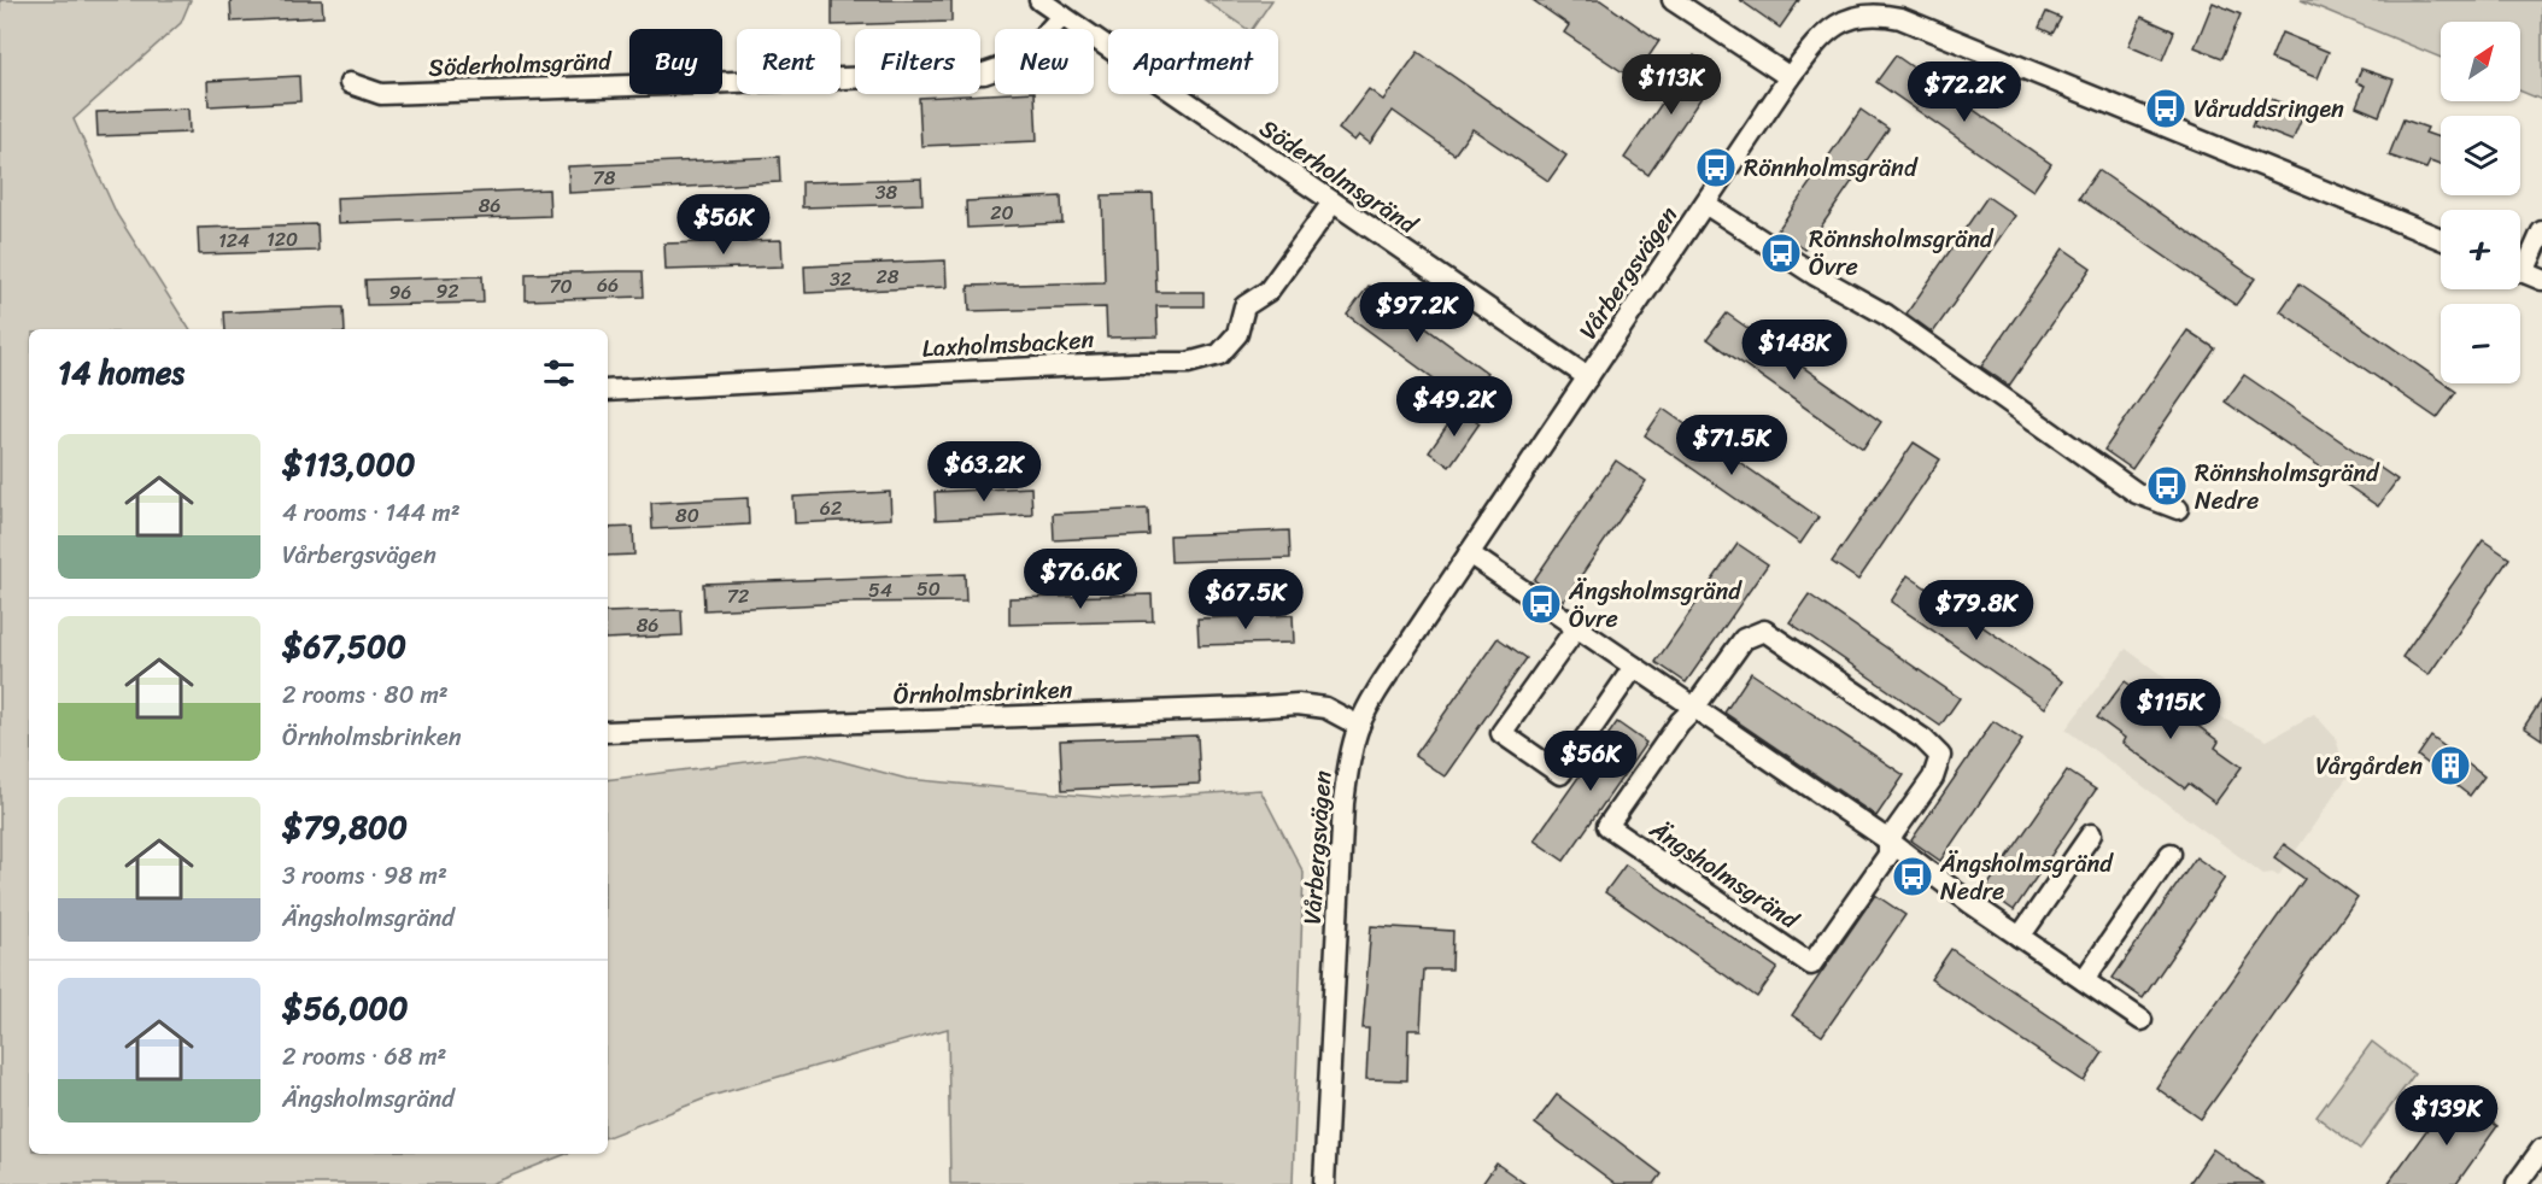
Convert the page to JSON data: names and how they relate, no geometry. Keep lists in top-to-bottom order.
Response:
{
  "streets": {
    "street": [
      "Söderholmsgränd",
      "Vårbergsvägen",
      "Laxholmsbacken",
      "Örnholmsbrinken",
      "Ängsholmsgränd"
    ]
  },
  "crossings": [
    ["Söderholmsgränd", "Vårbergsvägen"],
    ["Söderholmsgränd", "Laxholmsbacken"],
    ["Vårbergsvägen", "Örnholmsbrinken"]
  ],
  "places": {
    "bus stop": [
      "Våruddsringen",
      "Rönnholmsgränd",
      "Rönnsholmsgränd Övre",
      "Rönnsholmsgränd Nedre",
      "Ängsholmsgränd Övre",
      "Ängsholmsgränd Nedre"
    ],
    "building": ["Vårgården"]
  },
  "house_numbers": [
    "78",
    "38",
    "86",
    "20",
    "120",
    "124",
    "28",
    "32",
    "66",
    "70",
    "92",
    "96",
    "62",
    "80",
    "50",
    "54",
    "72",
    "86"
  ],
  "north": "top right",
  "page": {
    "map_buttons": ["+", "−"],
    "chip": [
      "Buy",
      "Rent",
      "Filters",
      "New",
      "Apartment"
    ],
    "price": [
      "$113K",
      "$72.2K",
      "$56K",
      "$97.2K",
      "$148K",
      "$49.2K",
      "$71.5K",
      "$63.2K",
      "$76.6K",
      "$67.5K",
      "$79.8K",
      "$115K",
      "$56K",
      "$139K"
    ],
    "heading": "14 homes",
    "list": [
      {
        "name": "$113,000",
        "note": "4 rooms · 144 m² · Vårbergsvägen"
      },
      {
        "name": "$67,500",
        "note": "2 rooms · 80 m² · Örnholmsbrinken"
      },
      {
        "name": "$79,800",
        "note": "3 rooms · 98 m² · Ängsholmsgränd"
      },
      {
        "name": "$56,000",
        "note": "2 rooms · 68 m² · Ängsholmsgränd"
      }
    ]
  }
}
